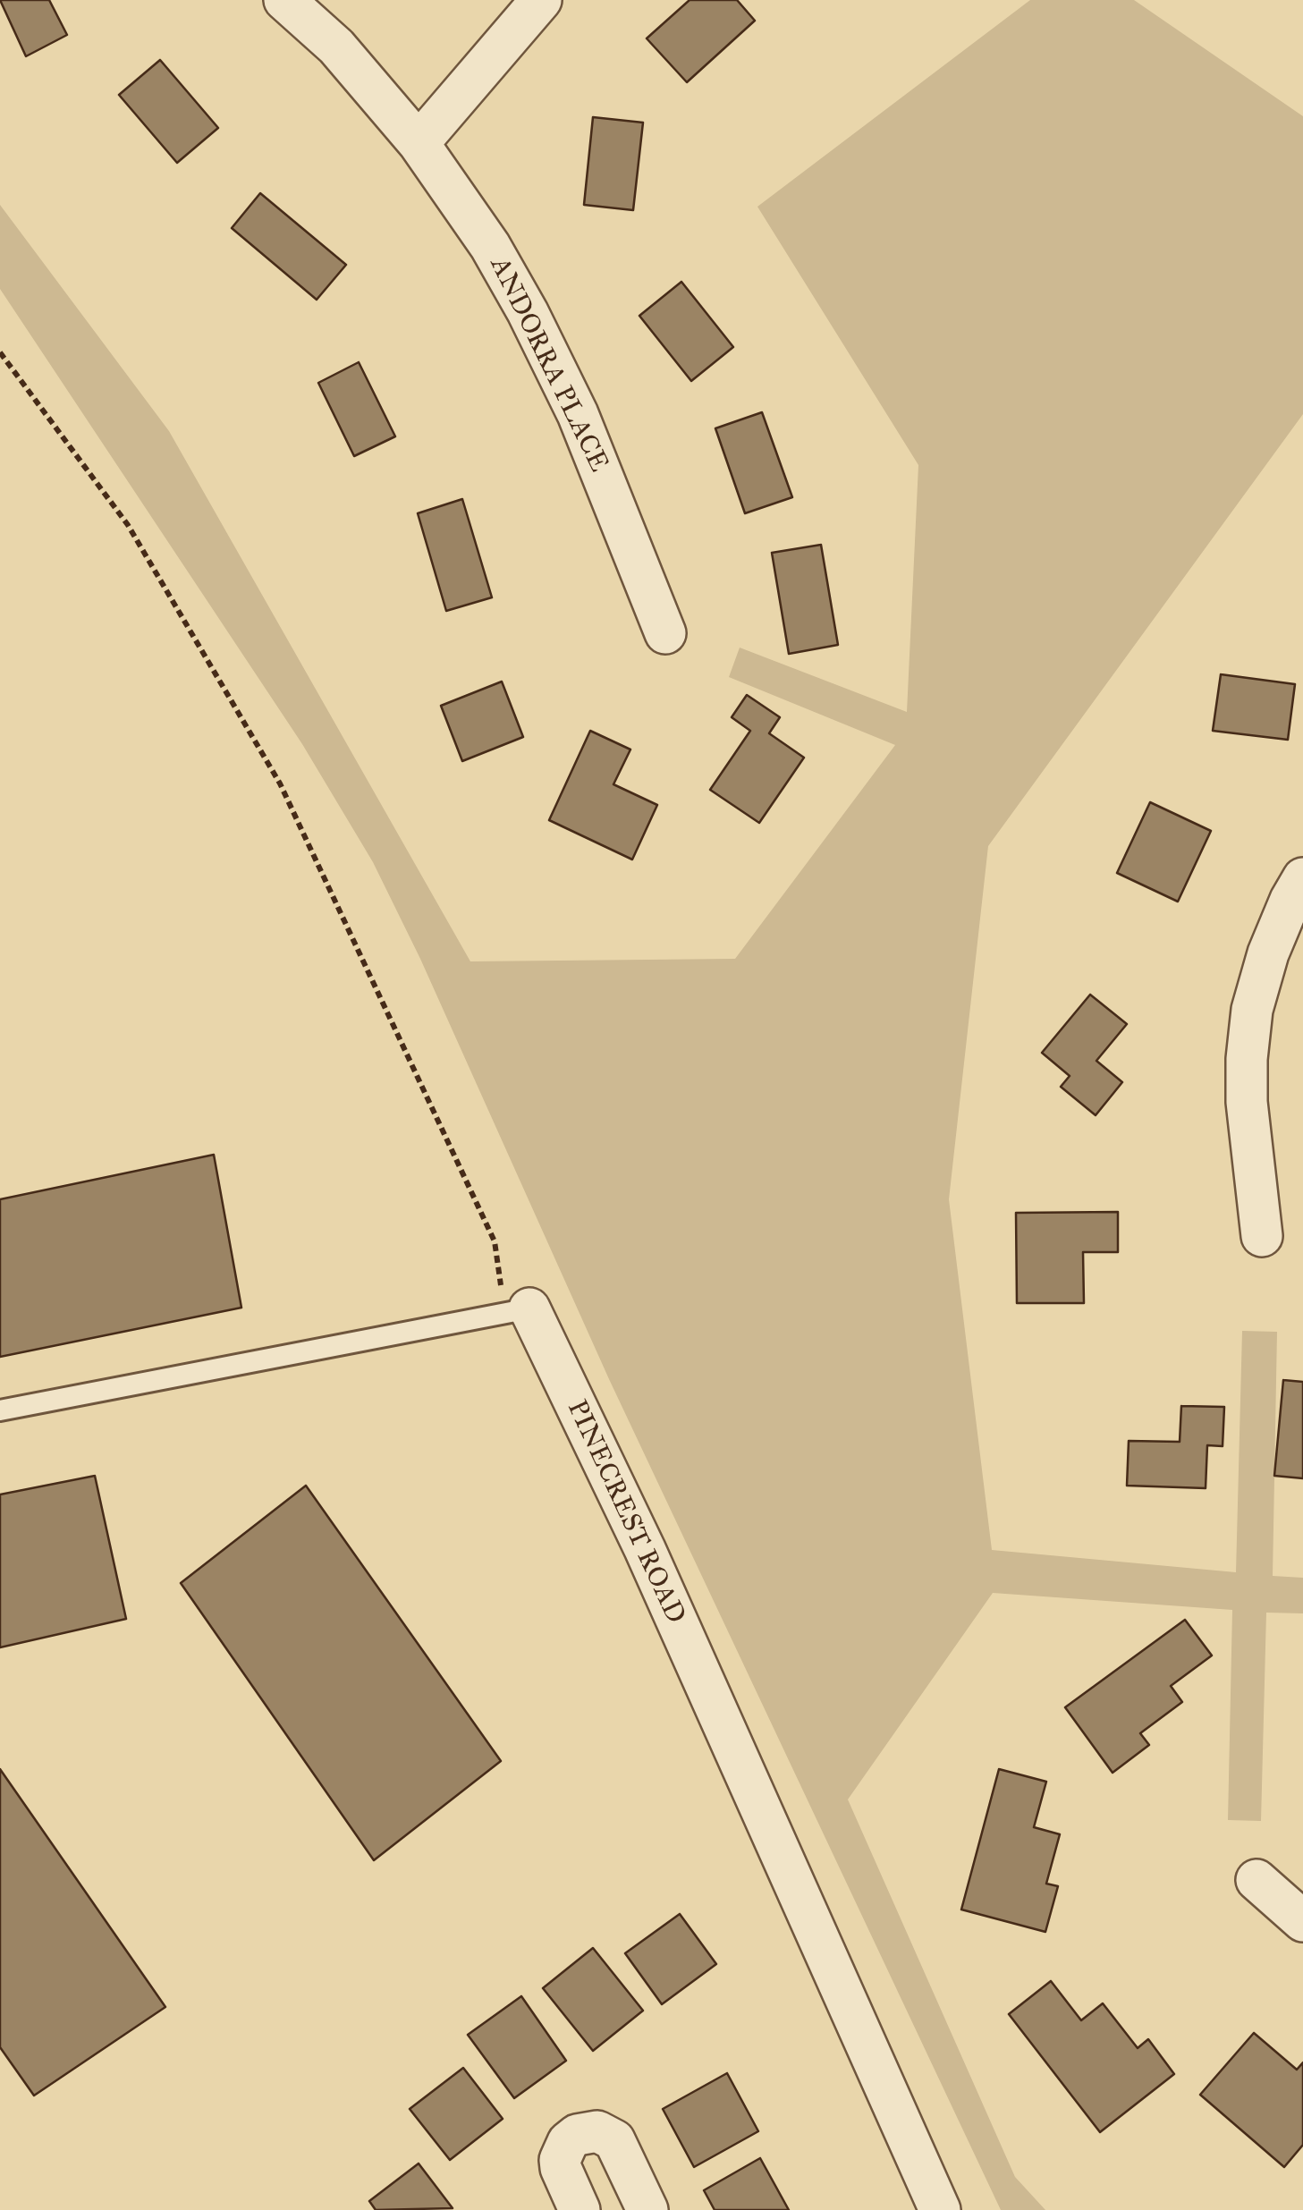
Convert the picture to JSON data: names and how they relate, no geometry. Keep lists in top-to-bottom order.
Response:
{
  "streets": {
    "street": ["ANDORRA PLACE", "PINECREST ROAD"]
  }
}
